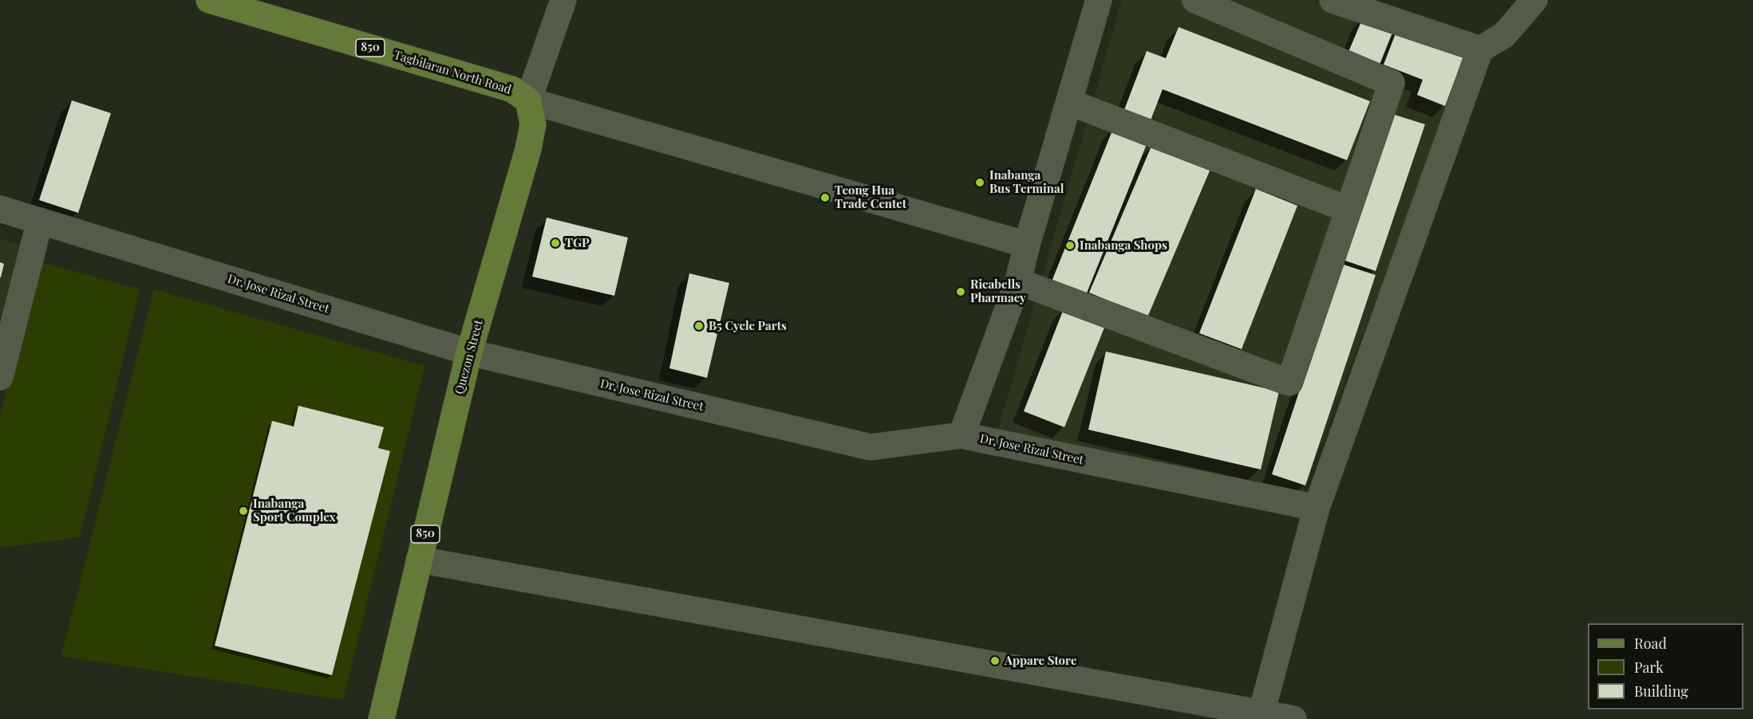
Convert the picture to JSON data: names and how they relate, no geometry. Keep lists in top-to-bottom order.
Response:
{
  "streets": {
    "main road": ["850", "Tagbilaran North Road", "Quezon Street"],
    "street": ["Dr. Jose Rizal Street"]
  },
  "crossings": [
    ["Tagbilaran North Road", "Quezon Street"],
    ["Dr. Jose Rizal Street", "Quezon Street"]
  ],
  "places": [
    "Inabanga Bus Terminal",
    "Teong Hua Trade Centet",
    "TGP",
    "Inabanga Shops",
    "Ricabells Pharmacy",
    "B5 Cycle Parts",
    "Inabanga Sport Complex",
    "Appare Store"
  ],
  "legend": ["Road", "Park", "Building"]
}
